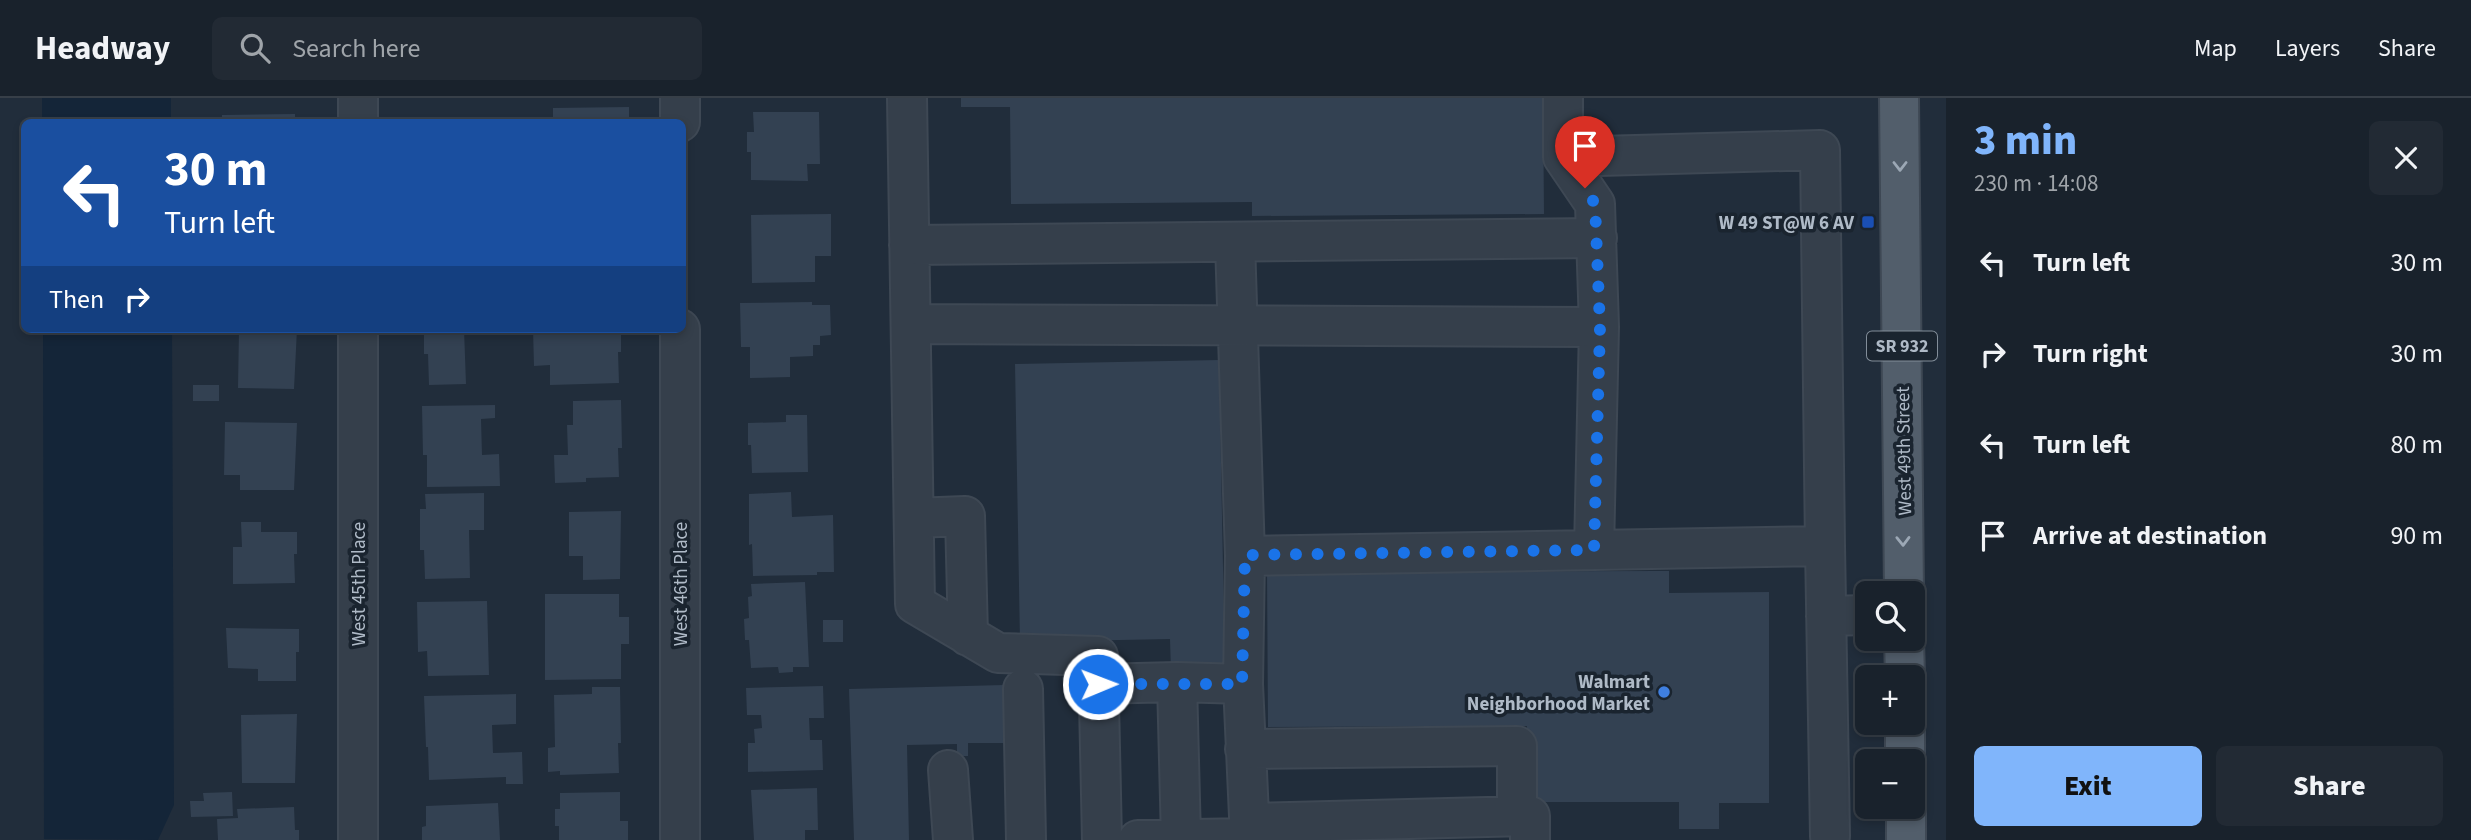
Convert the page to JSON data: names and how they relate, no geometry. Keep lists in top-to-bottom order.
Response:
{
  "streets": {
    "main road": ["SR 932", "West 49th Street"],
    "street": ["West 45th Place", "West 46th Place"]
  },
  "one_way": ["West 49th Street"],
  "places": {
    "transit": ["W 49 ST@W 6 AV"],
    "other": ["Walmart Neighborhood Market"]
  },
  "page": {
    "header": "Headway",
    "search": "Search here",
    "nav": ["Map", "Layers", "Share"],
    "heading": ["3 min", "230 m · 14:08"],
    "turn": ["30 m", "Turn left"],
    "list": [
      {
        "name": "Turn left",
        "value": "30 m"
      },
      {
        "name": "Turn right",
        "value": "30 m"
      },
      {
        "name": "Turn left",
        "value": "80 m"
      },
      {
        "name": "Arrive at destination",
        "value": "90 m"
      }
    ],
    "then": "Then",
    "map_buttons": ["+", "−"],
    "buttons": ["Exit", "Share"]
  }
}
